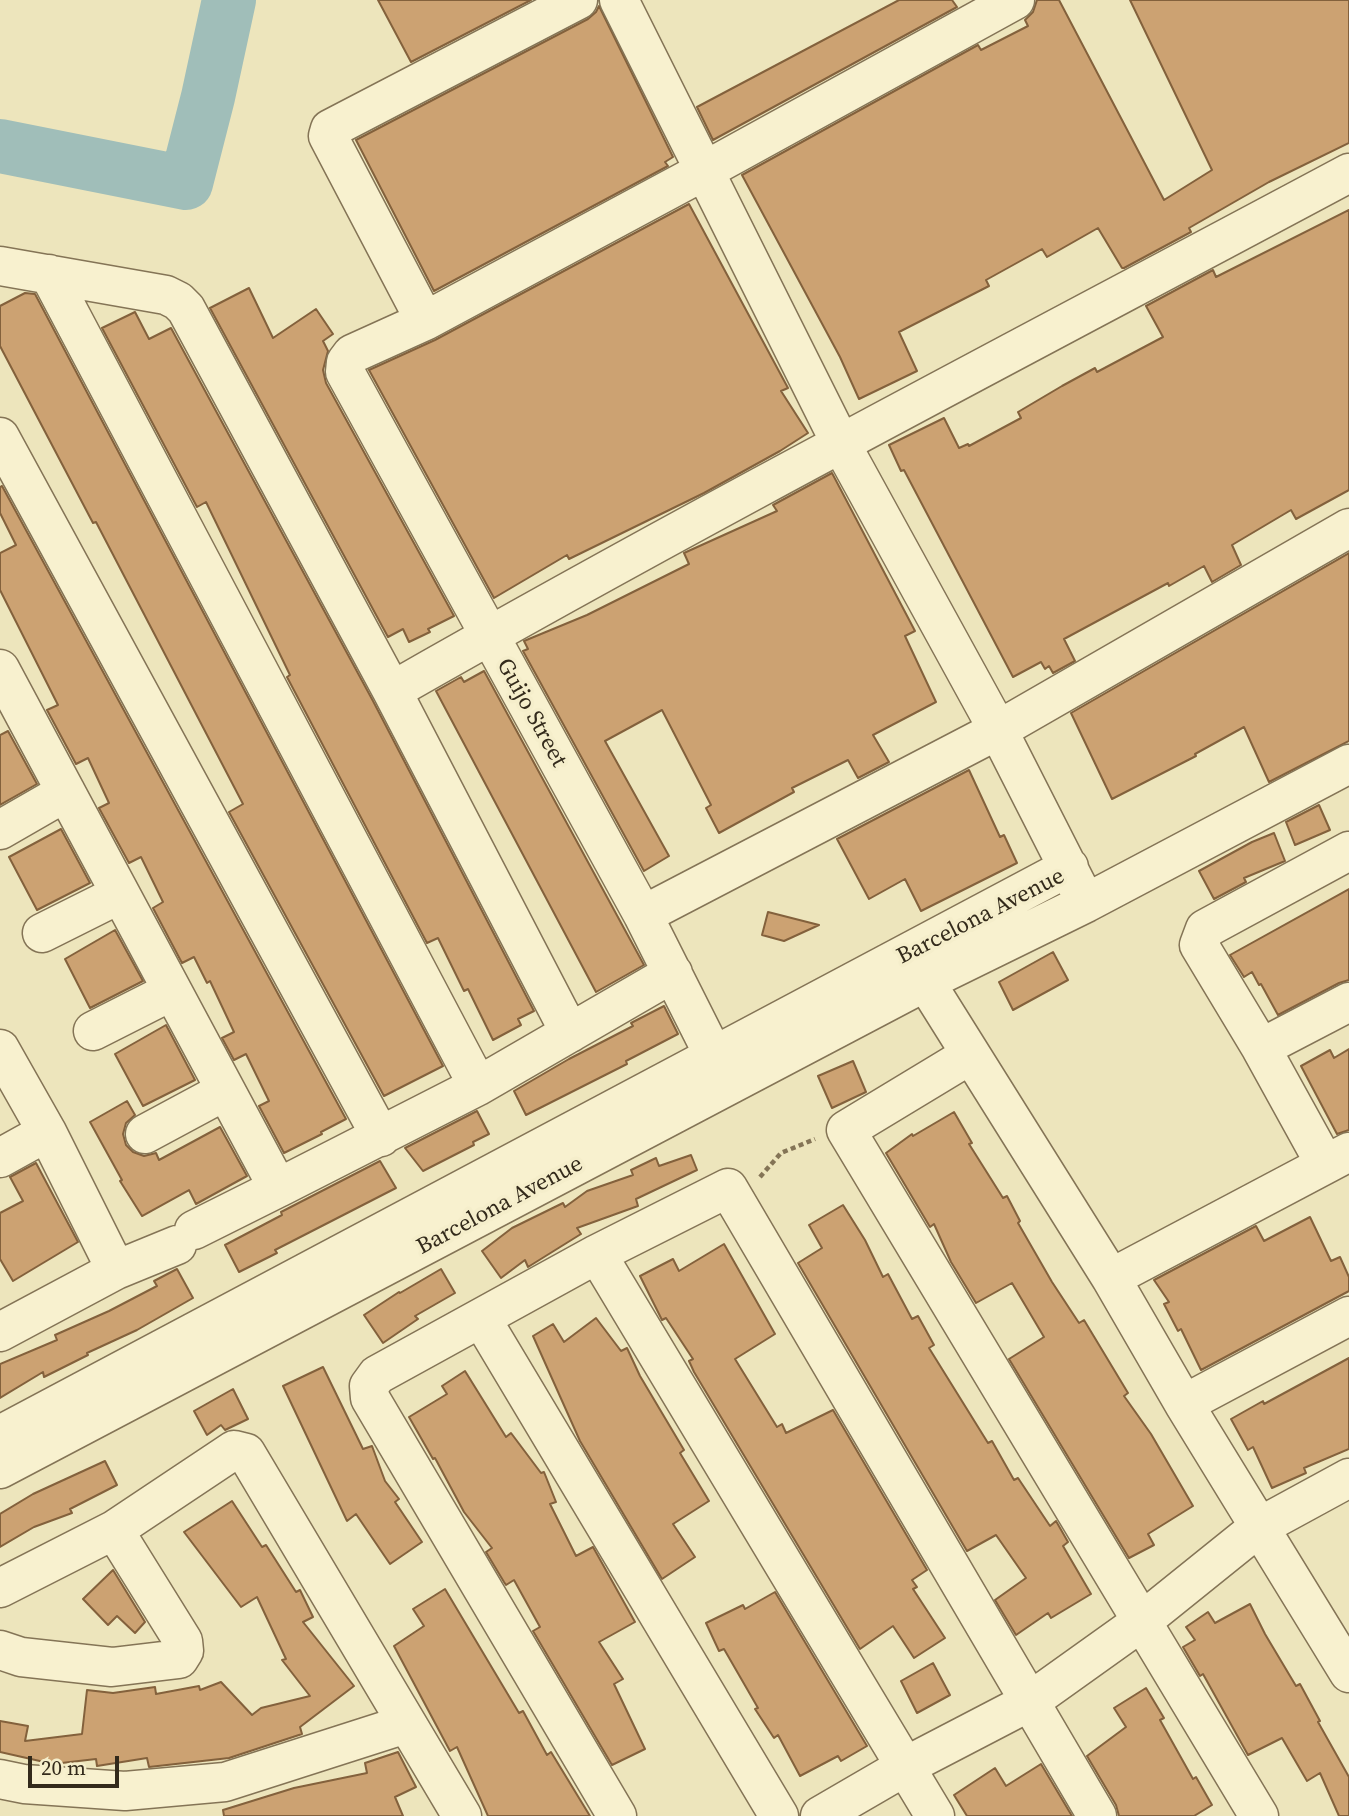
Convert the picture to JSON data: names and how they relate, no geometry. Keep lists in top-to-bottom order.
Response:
{
  "streets": {
    "street": ["Guijo Street", "Barcelona Avenue"]
  },
  "crossings": [
    ["Guijo Street", "Barcelona Avenue"]
  ],
  "scale_bar": "20 m"
}
